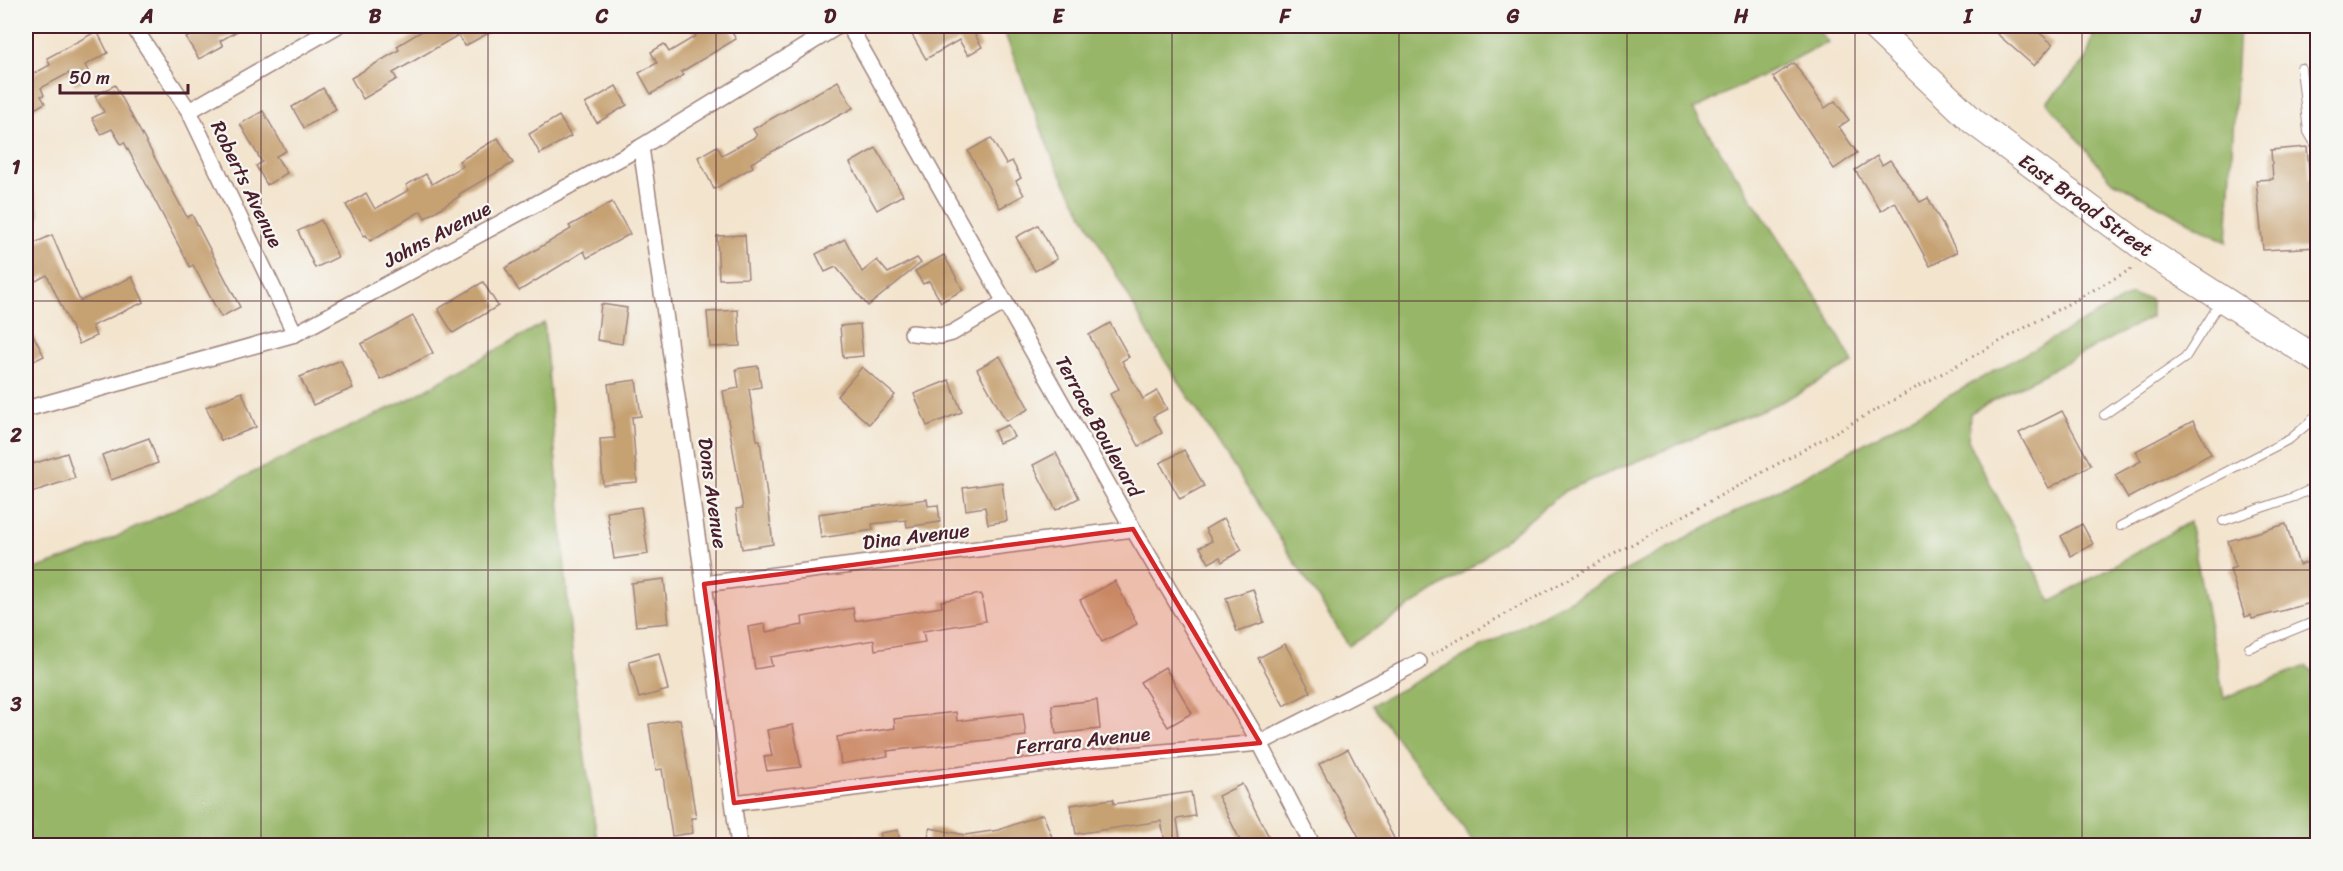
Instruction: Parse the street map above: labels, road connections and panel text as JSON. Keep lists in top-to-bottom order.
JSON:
{
  "streets": {
    "highway": ["East Broad Street"],
    "street": [
      "Roberts Avenue",
      "Johns Avenue",
      "Terrace Boulevard",
      "Dons Avenue",
      "Dina Avenue",
      "Ferrara Avenue"
    ]
  },
  "crossings": [
    ["Roberts Avenue", "Johns Avenue"],
    ["Johns Avenue", "Dons Avenue"],
    ["Terrace Boulevard", "Dina Avenue"],
    ["Terrace Boulevard", "Ferrara Avenue"],
    ["Dons Avenue", "Dina Avenue"],
    ["Dons Avenue", "Ferrara Avenue"]
  ],
  "scale_bar": "50 m",
  "grid": {
    "columns": [
      "A",
      "B",
      "C",
      "D",
      "E",
      "F",
      "G",
      "H",
      "I",
      "J"
    ],
    "rows": ["1", "2", "3"]
  }
}
